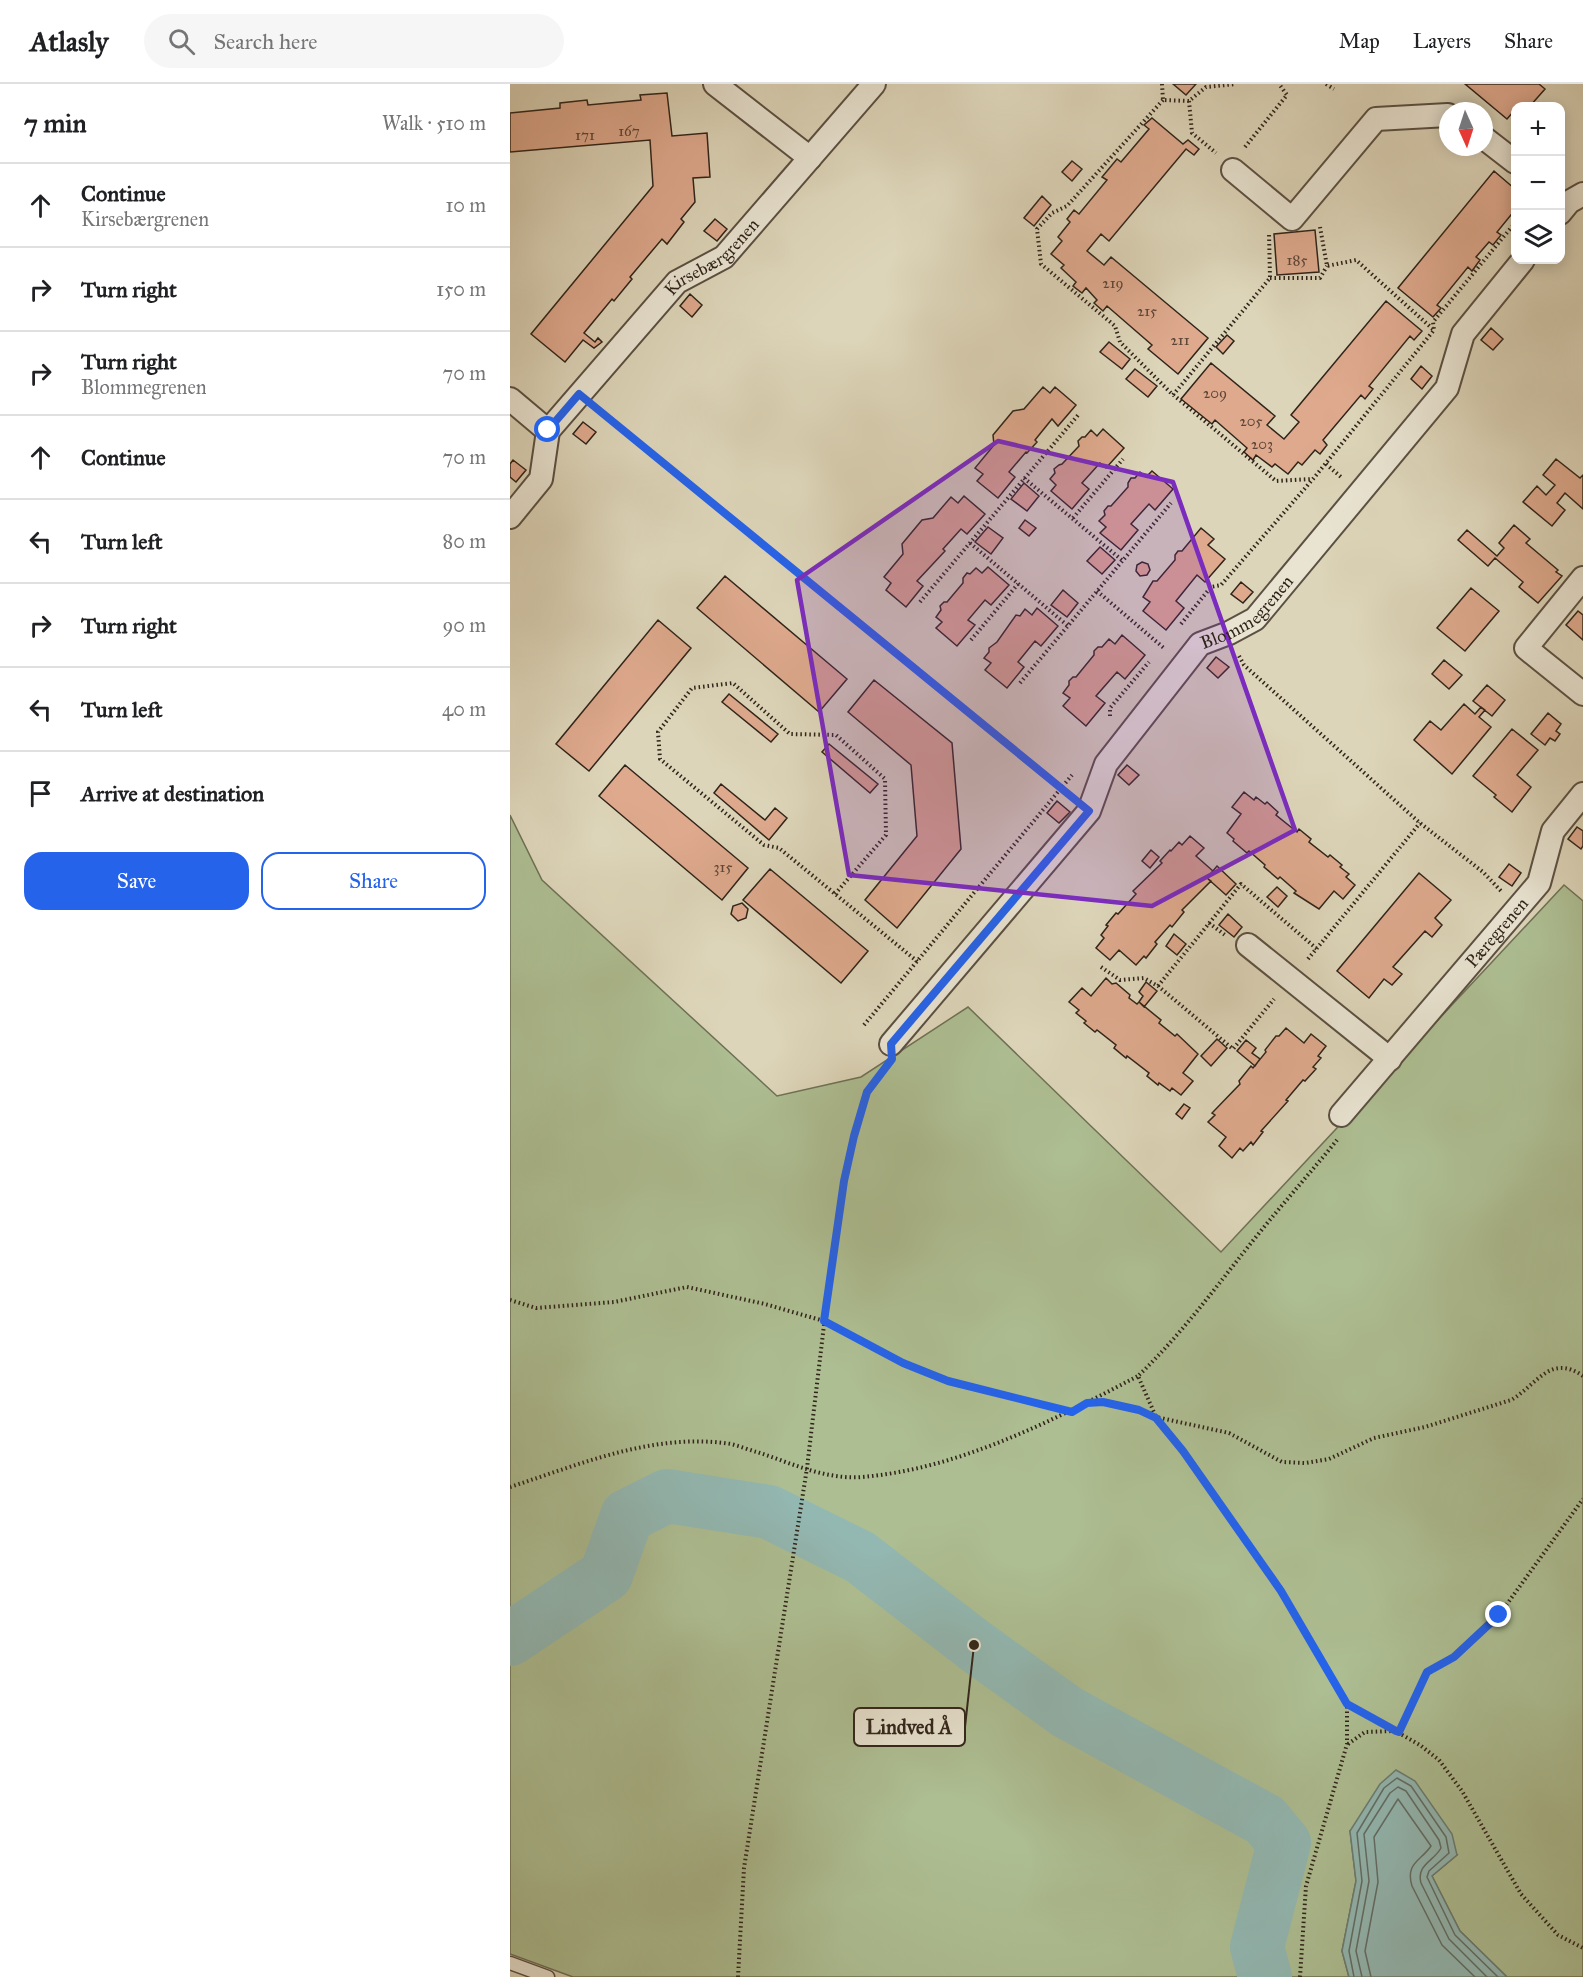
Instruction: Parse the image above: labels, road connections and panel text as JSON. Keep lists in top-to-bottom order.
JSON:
{
  "streets": {
    "street": ["Kirsebærgrenen", "Blommegrenen", "Pæregrenen"]
  },
  "places": ["Lindved Å"],
  "house_numbers": [
    "167",
    "171",
    "185",
    "219",
    "215",
    "211",
    "209",
    "205",
    "203",
    "315"
  ],
  "north": "bottom",
  "page": {
    "header": "Atlasly",
    "search": "Search here",
    "nav": ["Map", "Layers", "Share"],
    "heading": ["7 min", "Walk · 510 m"],
    "map_buttons": ["+", "−"],
    "list": [
      ["Continue", "Kirsebærgrenen", "10 m"],
      ["Turn right", "150 m"],
      ["Turn right", "Blommegrenen", "70 m"],
      ["Continue", "70 m"],
      ["Turn left", "80 m"],
      ["Turn right", "90 m"],
      ["Turn left", "40 m"],
      "Arrive at destination"
    ],
    "buttons": ["Save", "Share"]
  }
}
